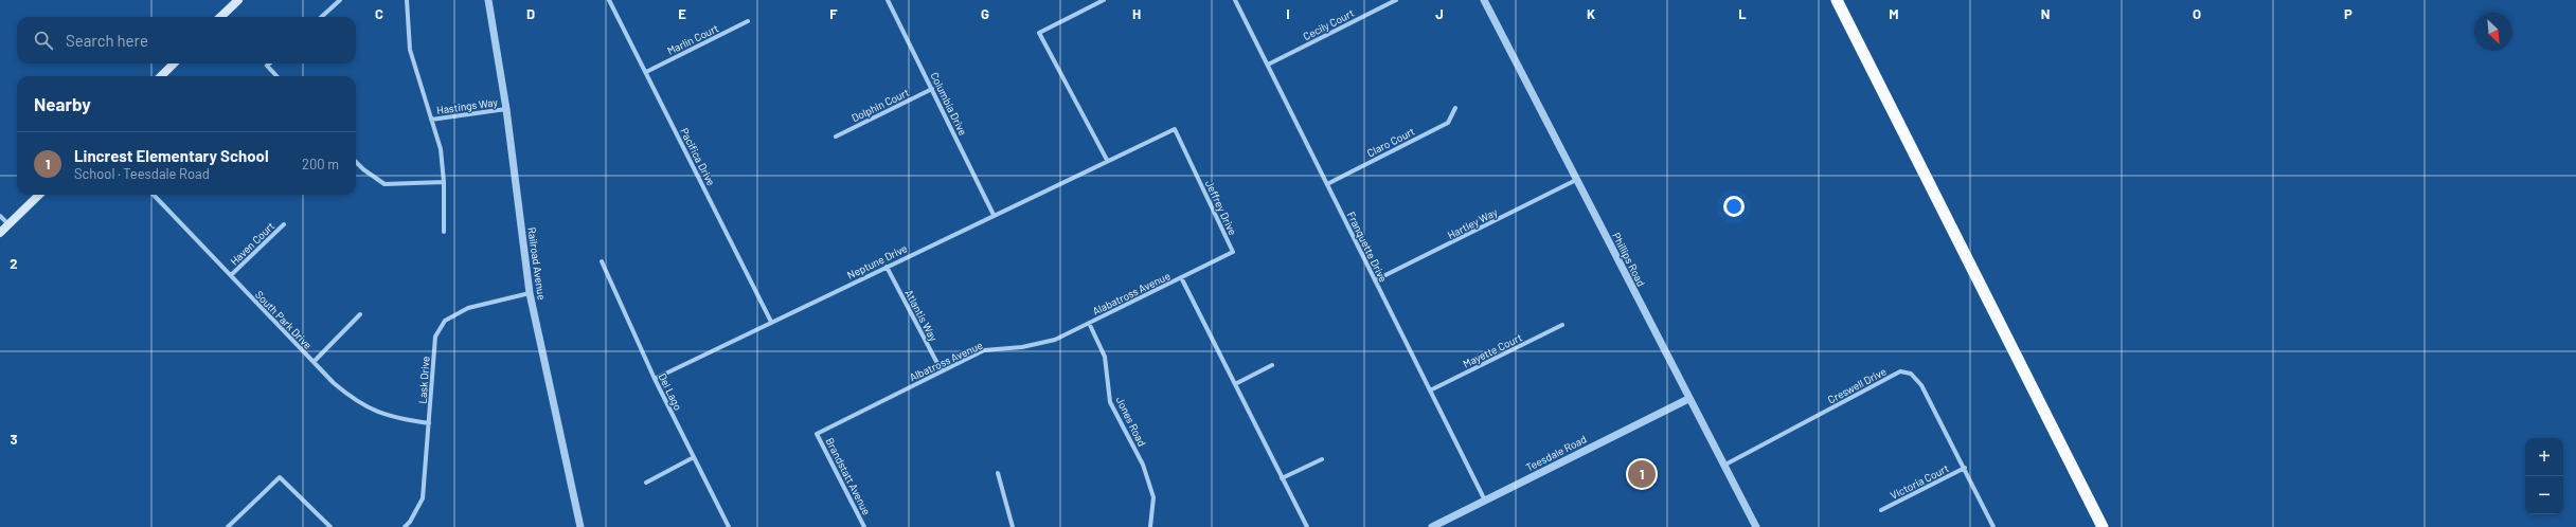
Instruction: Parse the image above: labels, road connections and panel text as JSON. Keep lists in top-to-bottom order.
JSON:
{
  "streets": {
    "street": [
      "Cecily Court",
      "Marlin Court",
      "Columbia Drive",
      "Dolphin Court",
      "Hastings Way",
      "Claro Court",
      "Pacifica Drive",
      "Jeffrey Drive",
      "Hartley Way",
      "Haven Court",
      "Franquette Drive",
      "Phillips Road",
      "Neptune Drive",
      "Railroad Avenue",
      "Alabatross Avenue",
      "Atlantis Way",
      "South Park Drive",
      "Mayette Court",
      "Albatross Avenue",
      "Lask Drive",
      "Creswell Drive",
      "Del Lago",
      "Jones Road",
      "Teesdale Road",
      "Brandstatt Avenue",
      "Victoria Court"
    ]
  },
  "crossings": [
    ["Cecily Court", "Franquette Drive"],
    ["Marlin Court", "Pacifica Drive"],
    ["Columbia Drive", "Dolphin Court"],
    ["Columbia Drive", "Neptune Drive"],
    ["Hastings Way", "Railroad Avenue"],
    ["Claro Court", "Franquette Drive"],
    ["Pacifica Drive", "Neptune Drive"],
    ["Jeffrey Drive", "Neptune Drive"],
    ["Jeffrey Drive", "Alabatross Avenue"],
    ["Hartley Way", "Franquette Drive"],
    ["Hartley Way", "Phillips Road"],
    ["Haven Court", "South Park Drive"],
    ["Franquette Drive", "Mayette Court"],
    ["Franquette Drive", "Teesdale Road"],
    ["Phillips Road", "Creswell Drive"],
    ["Phillips Road", "Teesdale Road"],
    ["Neptune Drive", "Atlantis Way"],
    ["Neptune Drive", "Del Lago"],
    ["Railroad Avenue", "Lask Drive"],
    ["Alabatross Avenue", "Albatross Avenue"],
    ["Alabatross Avenue", "Jones Road"],
    ["Atlantis Way", "Albatross Avenue"],
    ["South Park Drive", "Lask Drive"],
    ["Albatross Avenue", "Jones Road"],
    ["Albatross Avenue", "Brandstatt Avenue"],
    ["Creswell Drive", "Victoria Court"]
  ],
  "north": "bottom right",
  "page": {
    "search": "Search here",
    "heading": "Nearby",
    "list": [
      {
        "mark": "1",
        "name": "Lincrest Elementary School",
        "note": "School · Teesdale Road",
        "value": "200 m"
      }
    ],
    "map_buttons": ["+", "−"],
    "pins": "1"
  },
  "grid": {
    "columns": [
      "C",
      "D",
      "E",
      "F",
      "G",
      "H",
      "I",
      "J",
      "K",
      "L",
      "M",
      "N",
      "O",
      "P"
    ],
    "rows": ["2", "3"]
  }
}
